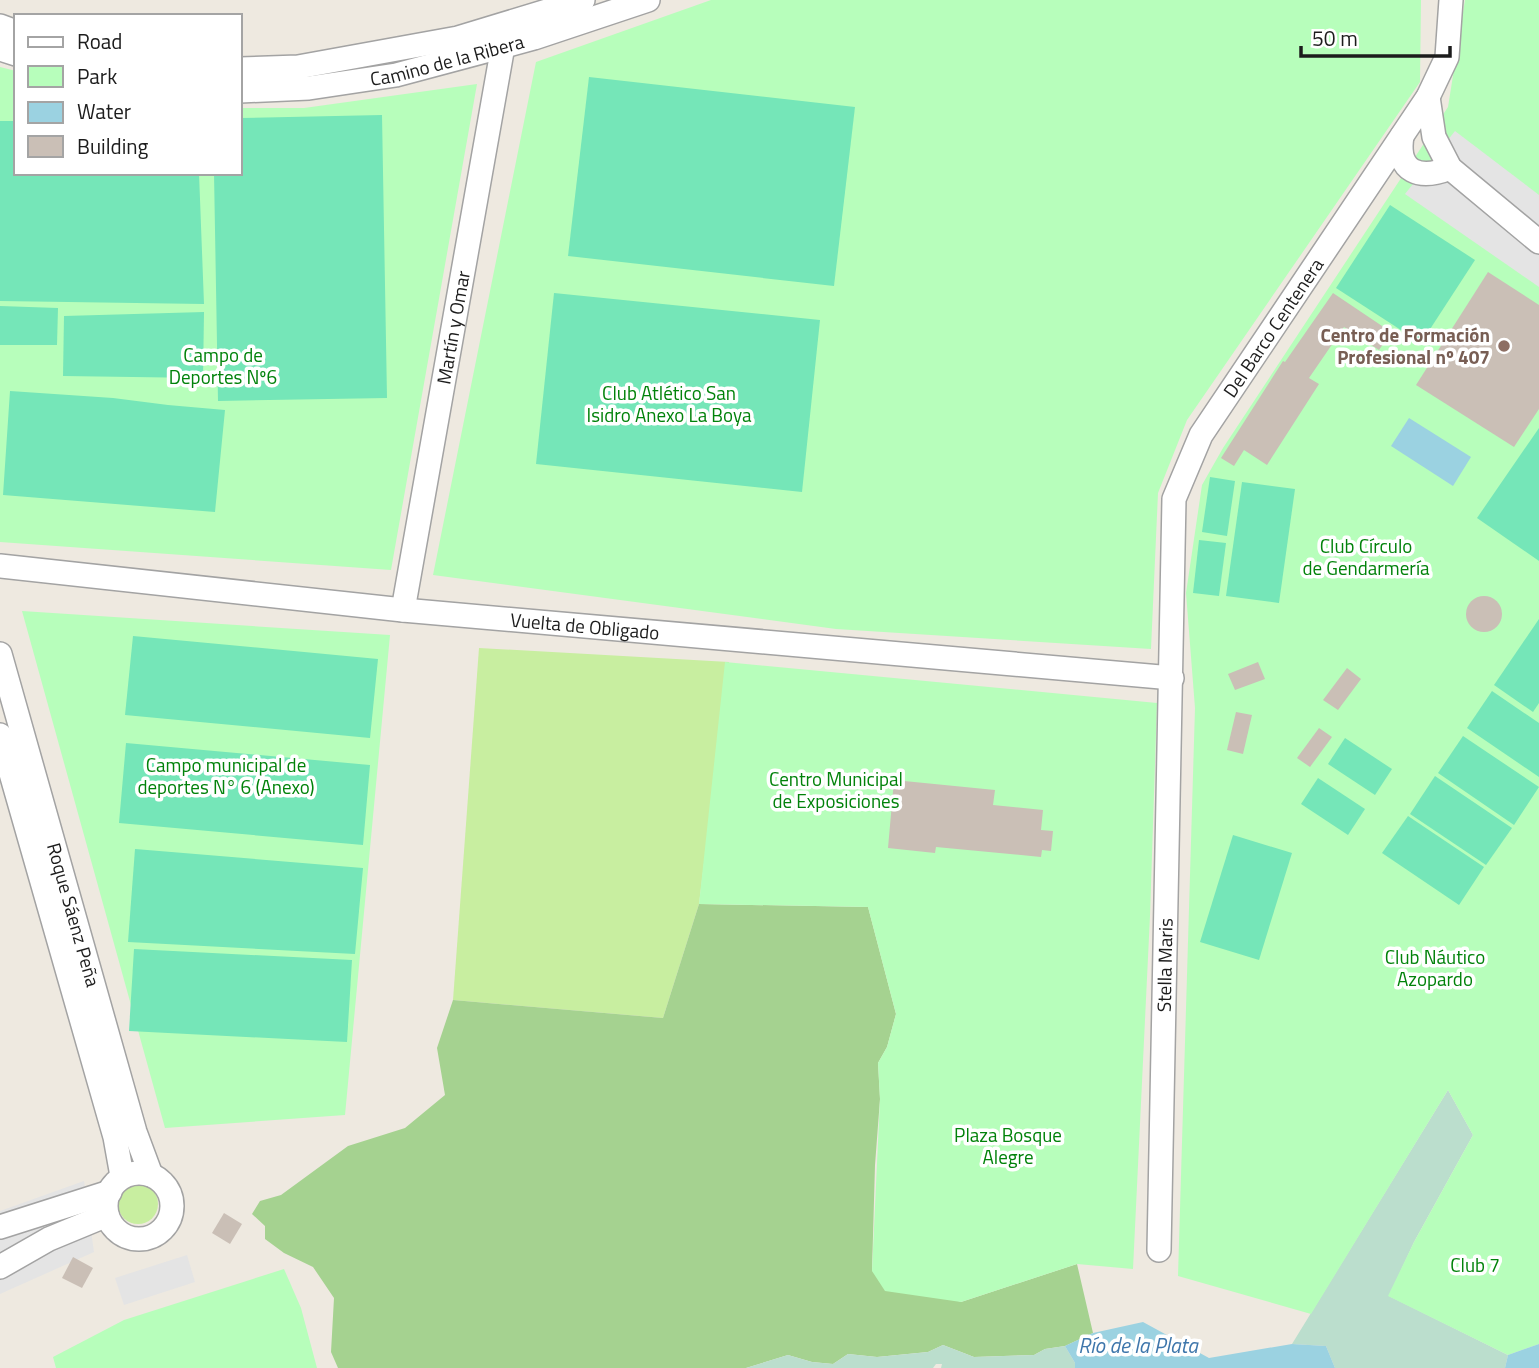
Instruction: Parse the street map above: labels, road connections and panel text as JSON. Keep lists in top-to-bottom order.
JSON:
{
  "streets": {
    "street": [
      "Camino de la Ribera",
      "Del Barco Centenera",
      "Martín y Omar",
      "Vuelta de Obligado",
      "Roque Sáenz Peña",
      "Stella Maris"
    ]
  },
  "crossings": [
    ["Camino de la Ribera", "Martín y Omar"],
    ["Del Barco Centenera", "Vuelta de Obligado"],
    ["Del Barco Centenera", "Stella Maris"],
    ["Martín y Omar", "Vuelta de Obligado"],
    ["Vuelta de Obligado", "Stella Maris"]
  ],
  "water": ["Río de la Plata"],
  "parks": [
    "Campo de Deportes Nº6",
    "Club Atlético San Isidro Anexo La Boya",
    "Club Círculo de Gendarmería",
    "Campo municipal de deportes N° 6 (Anexo)",
    "Centro Municipal de Exposiciones",
    "Club Náutico Azopardo",
    "Plaza Bosque Alegre",
    "Club 7"
  ],
  "places": ["Centro de Formación Profesional nº 407"],
  "legend": [
    "Road",
    "Park",
    "Water",
    "Building"
  ],
  "scale_bar": "50 m"
}
